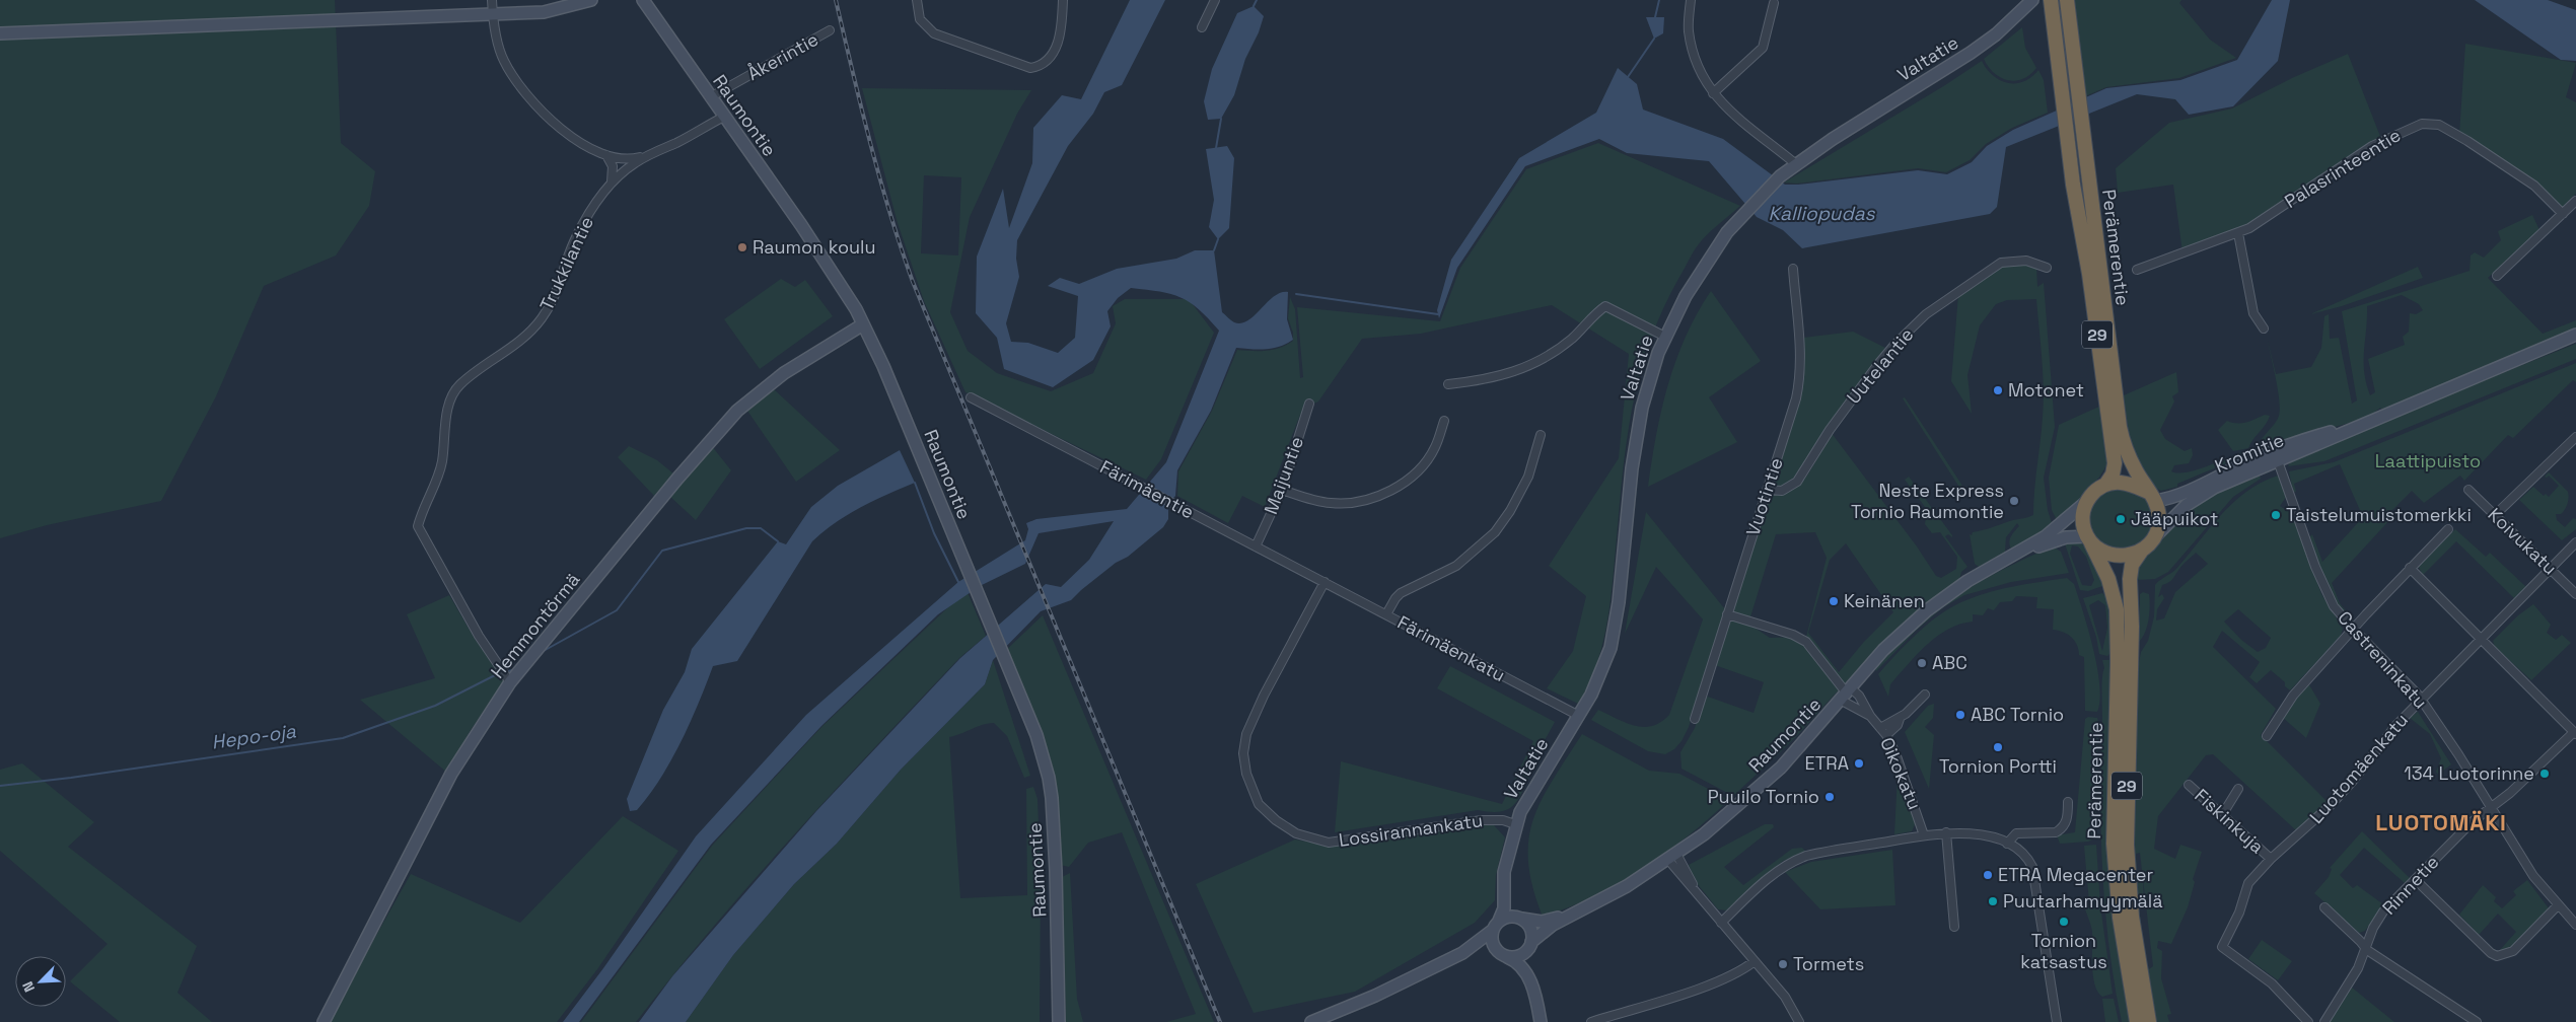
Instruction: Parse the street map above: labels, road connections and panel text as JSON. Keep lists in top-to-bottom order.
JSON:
{
  "streets": {
    "highway": ["Perämerentie", "29"],
    "street": [
      "Åkerintie",
      "Valtatie",
      "Raumontie",
      "Palasrinteentie",
      "Trukkilantie",
      "Uutelantie",
      "Kromitie",
      "Maijuntie",
      "Färimäentie",
      "Vuotintie",
      "Koivukatu",
      "Hemmontörmä",
      "Färimäenkatu",
      "Castreninkatu",
      "Luotomäenkatu",
      "Oikokatu",
      "Fiskinkuja",
      "Lossirannankatu",
      "Rinnetie"
    ]
  },
  "crossings": [
    ["Åkerintie", "Raumontie"],
    ["Valtatie", "Raumontie"],
    ["Valtatie", "Färimäenkatu"],
    ["Valtatie", "Lossirannankatu"],
    ["Raumontie", "Perämerentie"],
    ["Raumontie", "Trukkilantie"],
    ["Raumontie", "29"],
    ["Raumontie", "Kromitie"],
    ["Raumontie", "Hemmontörmä"],
    ["Raumontie", "Oikokatu"],
    ["Perämerentie", "29"],
    ["Perämerentie", "Kromitie"],
    ["Trukkilantie", "Hemmontörmä"],
    ["29", "Kromitie"],
    ["Uutelantie", "Vuotintie"],
    ["Kromitie", "Castreninkatu"],
    ["Maijuntie", "Färimäentie"],
    ["Färimäentie", "Färimäenkatu"],
    ["Färimäentie", "Lossirannankatu"],
    ["Koivukatu", "Luotomäenkatu"],
    ["Färimäenkatu", "Lossirannankatu"],
    ["Castreninkatu", "Luotomäenkatu"],
    ["Castreninkatu", "Rinnetie"],
    ["Luotomäenkatu", "Fiskinkuja"]
  ],
  "districts": ["LUOTOMÄKI"],
  "water": ["Kalliopudas", "Hepo-oja"],
  "parks": ["Laattipuisto"],
  "places": [
    "Raumon koulu",
    "Motonet",
    "Neste Express Tornio Raumontie",
    "Taistelumuistomerkki",
    "Jääpuikot",
    "Keinänen",
    "ABC",
    "ABC Tornio",
    "Tornion Portti",
    "ETRA",
    "134 Luotorinne",
    "Puuilo Tornio",
    "ETRA Megacenter",
    "Puutarhamyymälä",
    "Tornion katsastus",
    "Tormets"
  ],
  "north": "bottom left"
}
